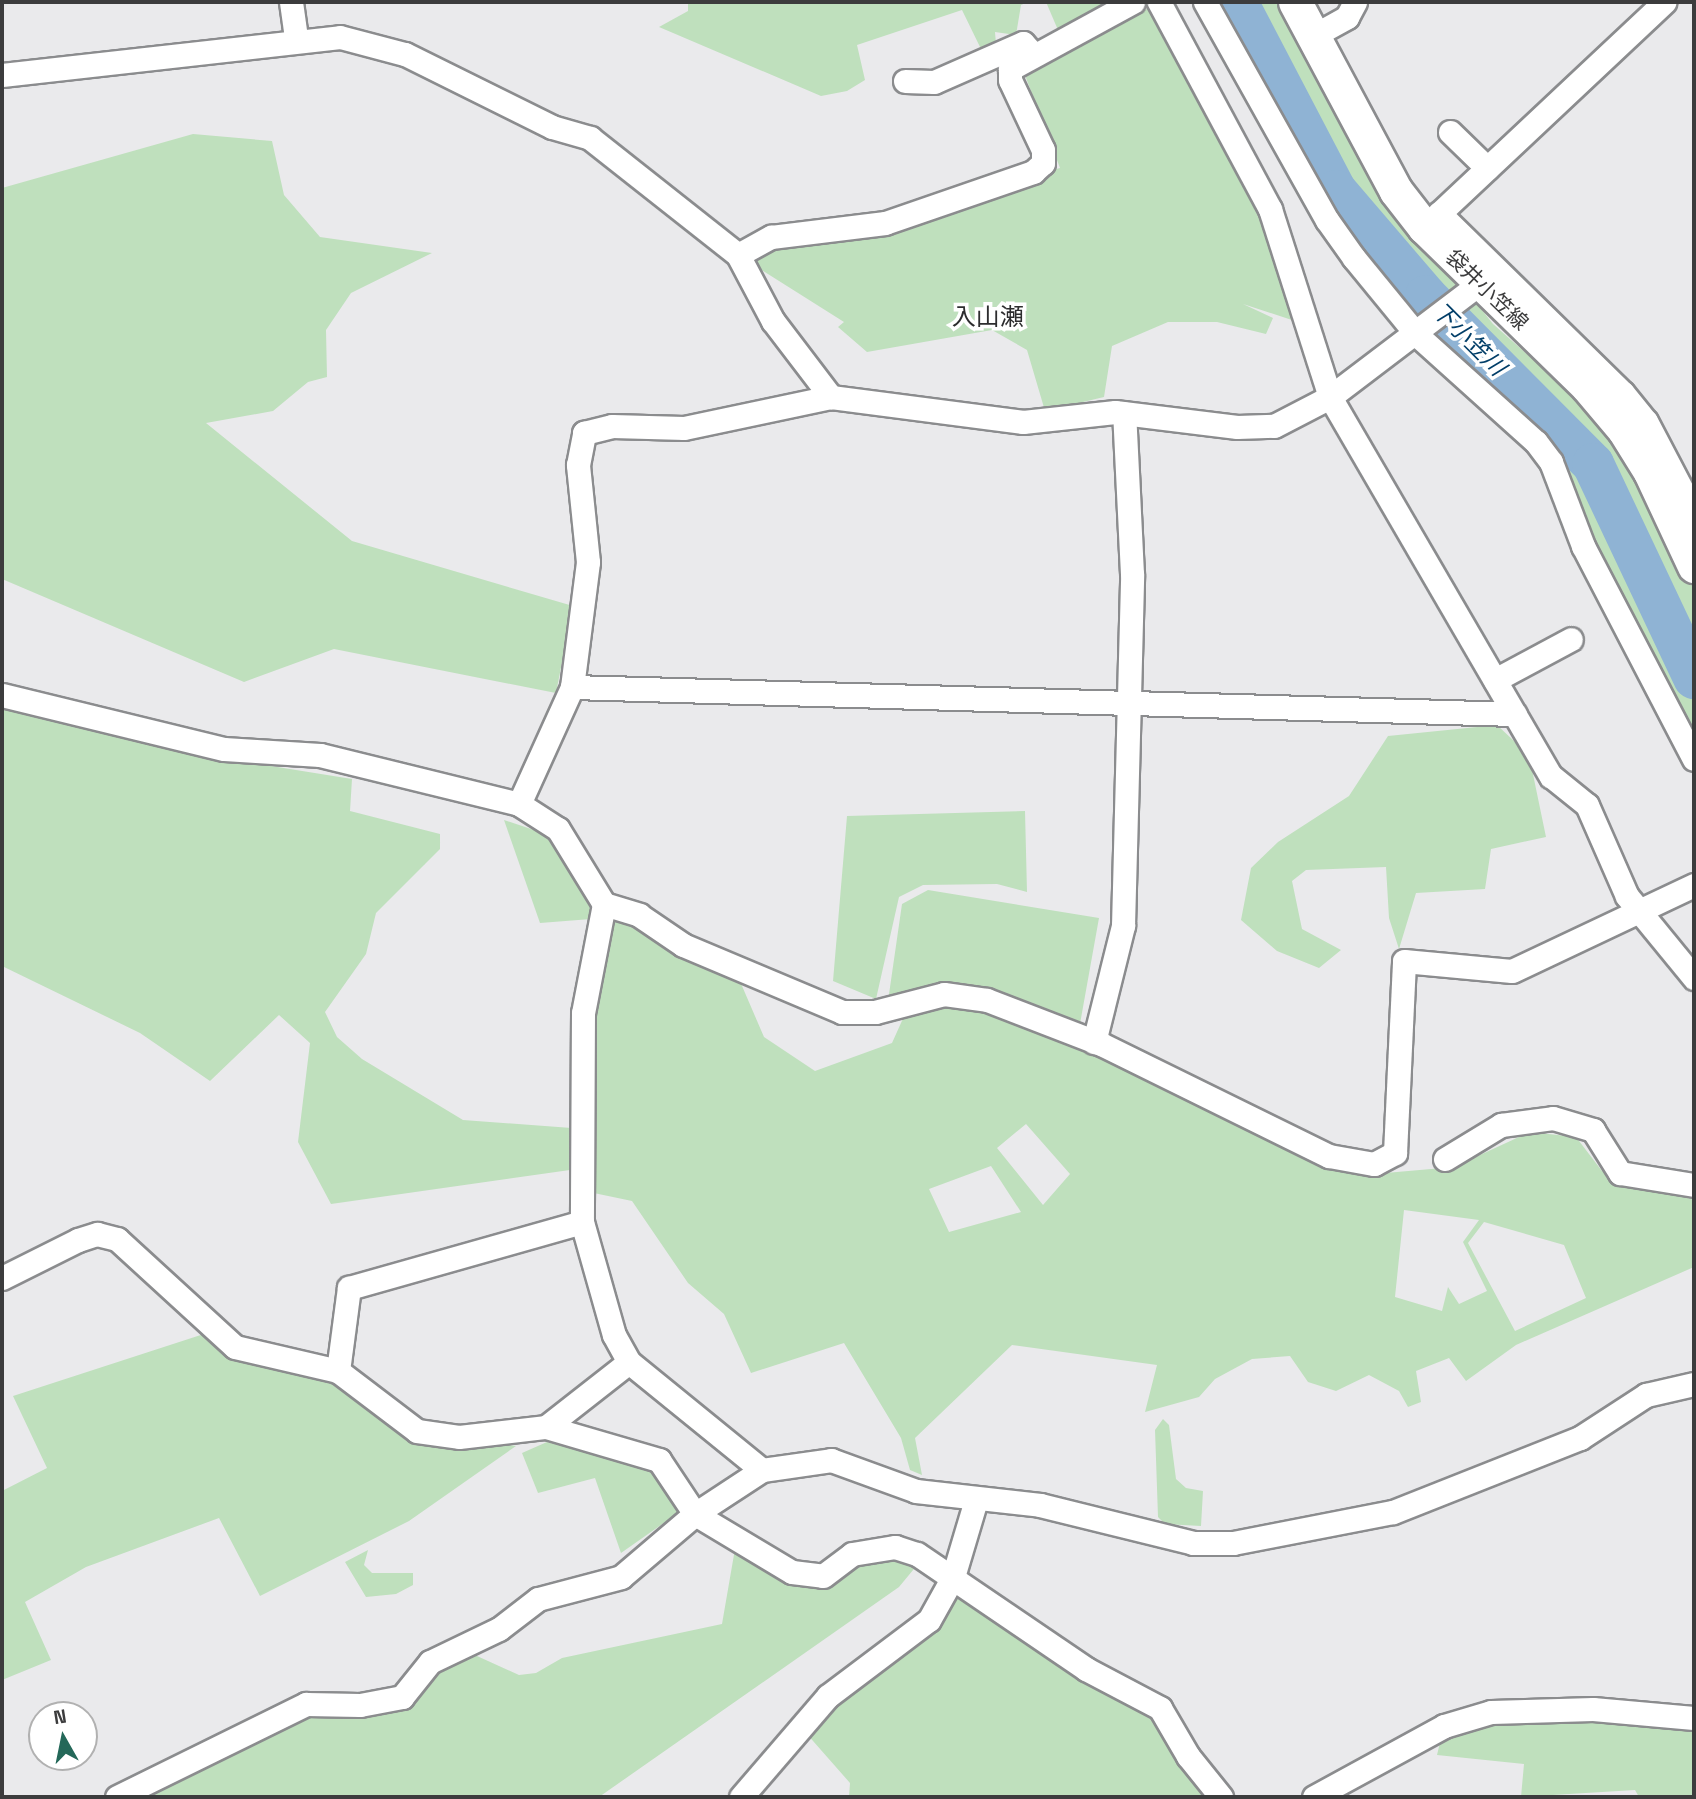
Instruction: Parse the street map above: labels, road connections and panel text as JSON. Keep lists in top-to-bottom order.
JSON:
{
  "streets": {
    "main road": ["袋井小笠線"]
  },
  "districts": ["入山瀬"],
  "water": ["下小笠川"],
  "north": "top"
}
